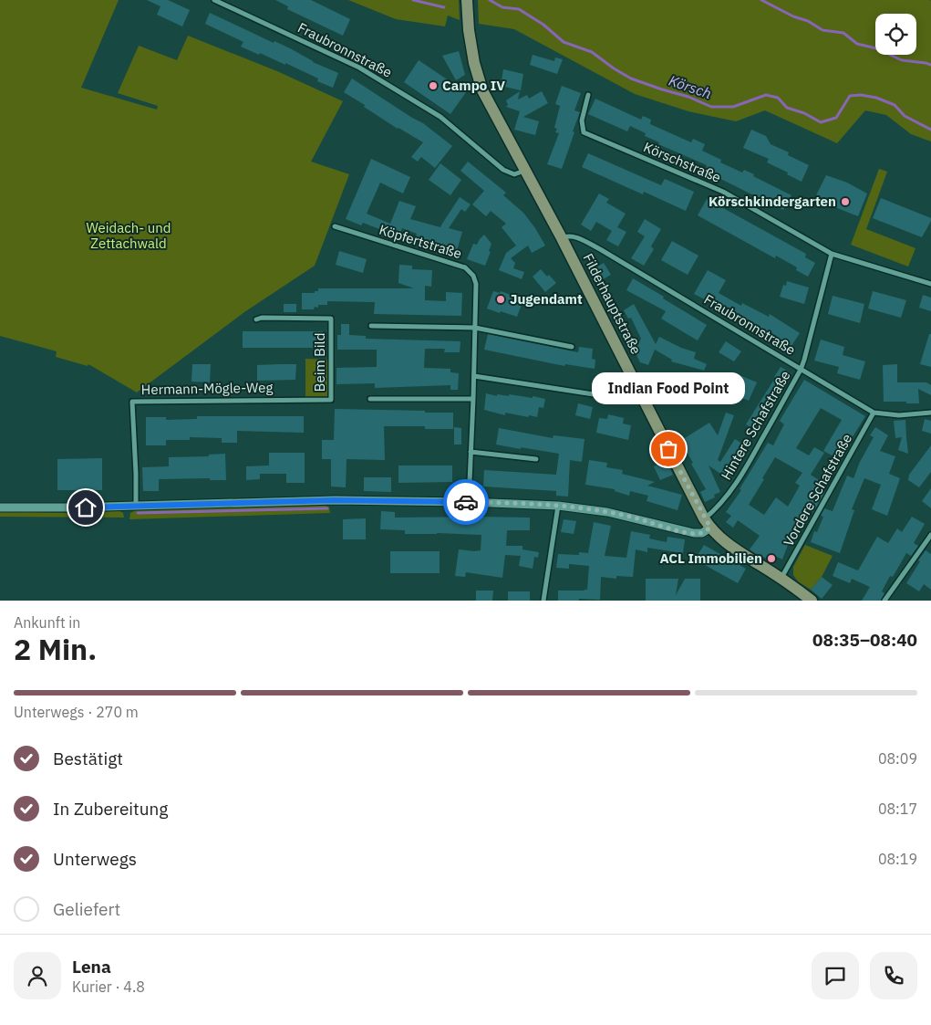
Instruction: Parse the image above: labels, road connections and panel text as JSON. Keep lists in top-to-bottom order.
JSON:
{
  "streets": {
    "main road": ["Filderhauptstraße"],
    "street": [
      "Fraubronnstraße",
      "Körschstraße",
      "Köpfertstraße",
      "Beim Bild",
      "Hermann-Mögle-Weg",
      "Hintere Schafstraße",
      "Vordere Schafstraße"
    ]
  },
  "crossings": [
    ["Fraubronnstraße", "Filderhauptstraße"],
    ["Fraubronnstraße", "Hintere Schafstraße"],
    ["Fraubronnstraße", "Vordere Schafstraße"],
    ["Körschstraße", "Hintere Schafstraße"],
    ["Filderhauptstraße", "Hintere Schafstraße"],
    ["Filderhauptstraße", "Vordere Schafstraße"],
    ["Beim Bild", "Hermann-Mögle-Weg"]
  ],
  "water": ["Körsch"],
  "parks": ["Weidach- und Zettachwald"],
  "places": [
    "Campo IV",
    "Körschkindergarten",
    "Jugendamt",
    "Indian Food Point",
    "ACL Immobilien"
  ],
  "page": {
    "bubble": "Indian Food Point",
    "heading": ["2 Min.", "Ankunft in", "08:35–08:40"],
    "panel": ["Lena", "Kurier · 4.8"],
    "bar": "Unterwegs · 270 m",
    "list": [
      ["Bestätigt", "08:09"],
      ["In Zubereitung", "08:17"],
      ["Unterwegs", "08:19"],
      "Geliefert"
    ]
  }
}
